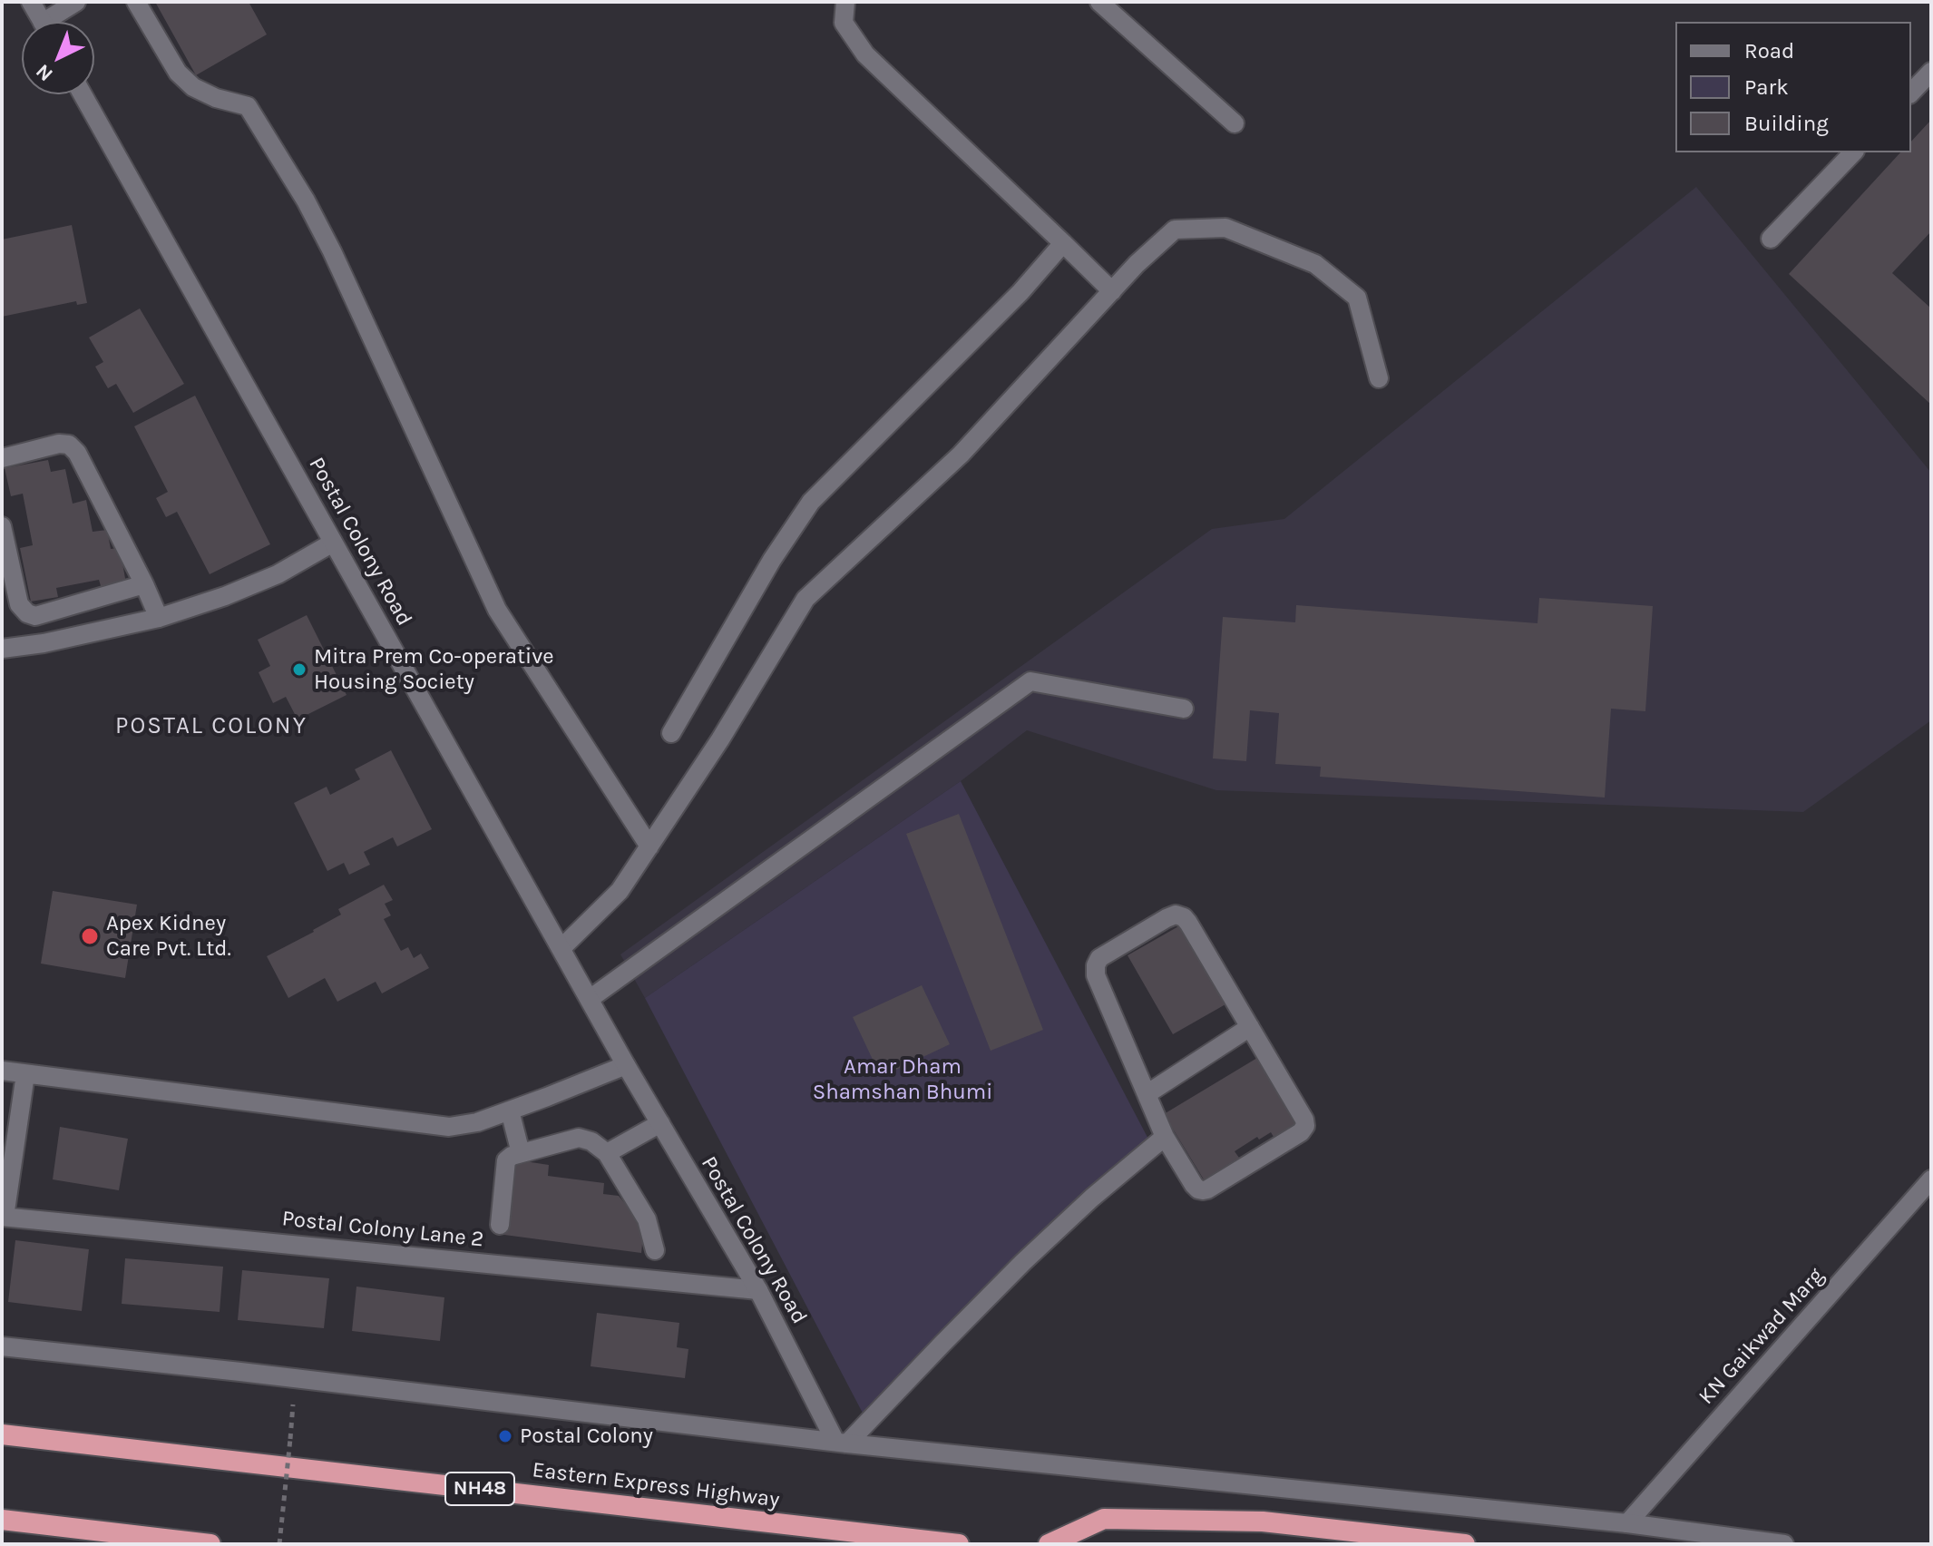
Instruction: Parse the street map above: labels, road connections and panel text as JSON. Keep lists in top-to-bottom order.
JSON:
{
  "streets": {
    "highway": ["Eastern Express Highway", "NH48"],
    "street": ["Postal Colony Road", "Postal Colony Lane 2", "KN Gaikwad Marg"]
  },
  "crossings": [
    ["Postal Colony Road", "Postal Colony Lane 2"]
  ],
  "districts": ["POSTAL COLONY"],
  "parks": ["Amar Dham Shamshan Bhumi"],
  "places": ["Mitra Prem Co-operative Housing Society", "Apex Kidney Care Pvt. Ltd.", "Postal Colony"],
  "legend": ["Road", "Park", "Building"],
  "north": "bottom left"
}
